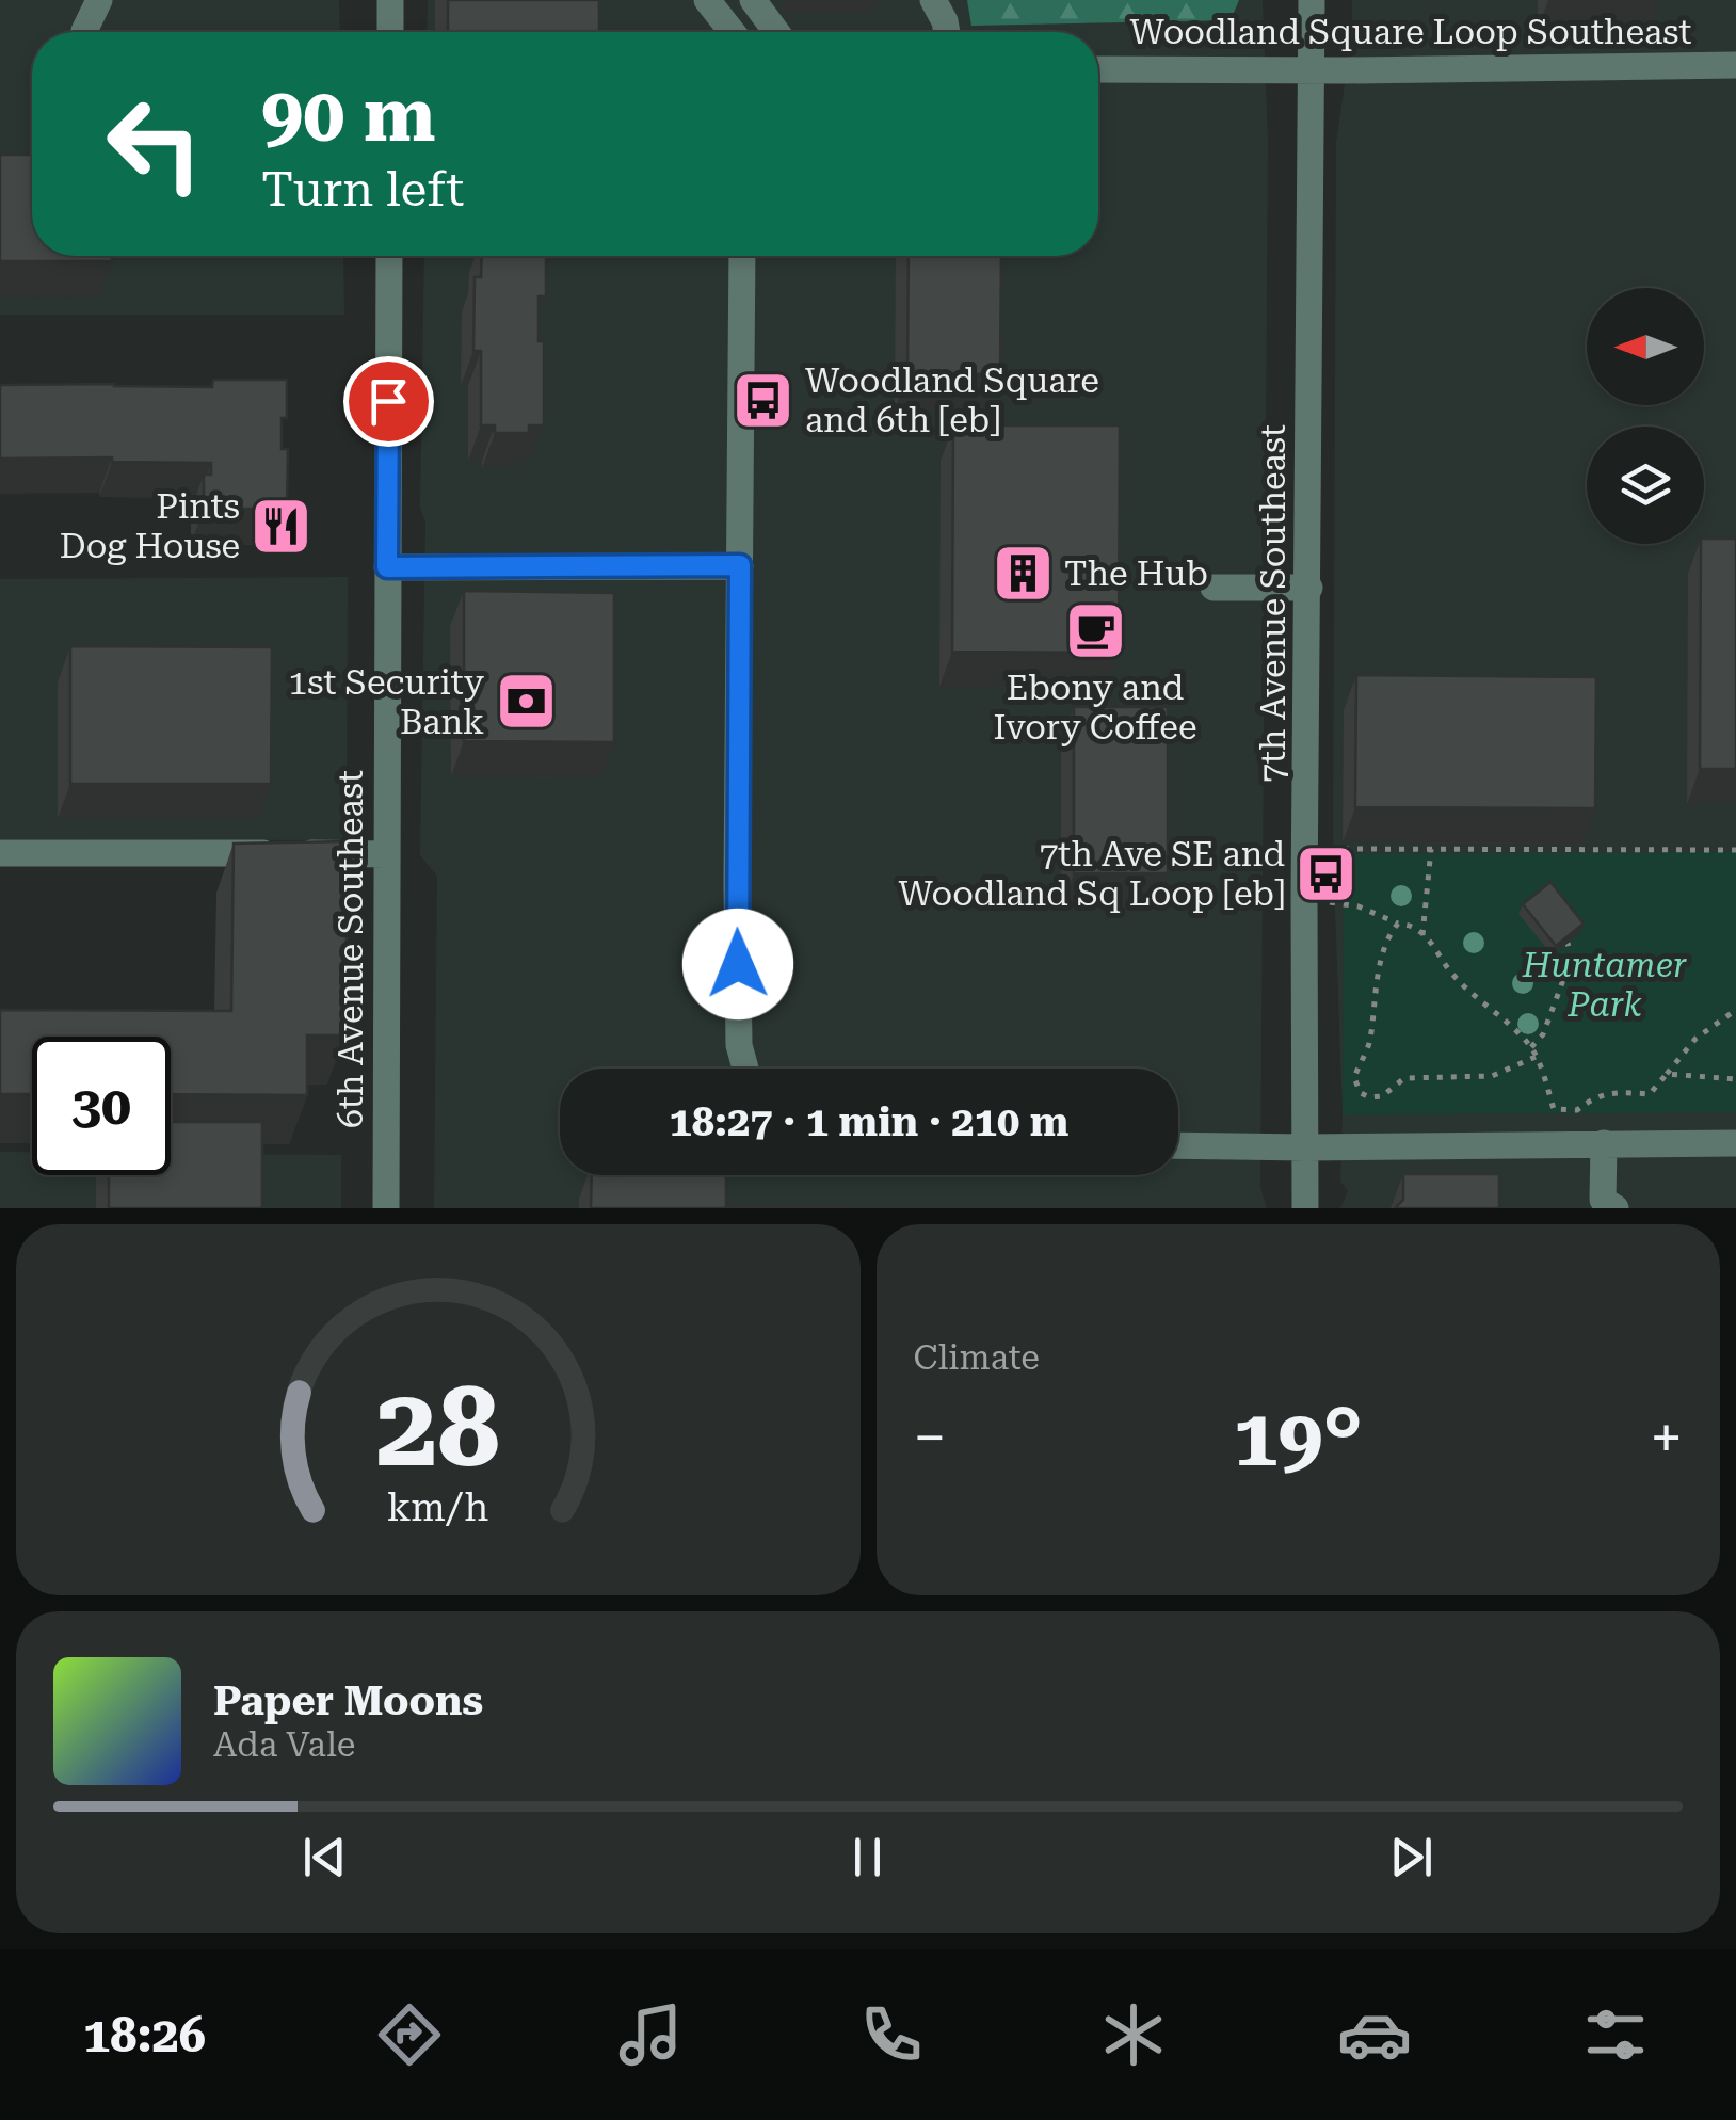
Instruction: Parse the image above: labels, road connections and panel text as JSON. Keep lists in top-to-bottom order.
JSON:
{
  "streets": {
    "street": ["Woodland Square Loop Southeast", "7th Avenue Southeast", "6th Avenue Southeast"]
  },
  "crossings": [
    ["Woodland Square Loop Southeast", "7th Avenue Southeast"]
  ],
  "parks": ["Huntamer Park"],
  "places": {
    "bus stop": ["Woodland Square and 6th [eb]", "7th Ave SE and Woodland Sq Loop [eb]"],
    "restaurant": ["Pints Dog House"],
    "building": ["The Hub"],
    "cafe": ["Ebony and Ivory Coffee"],
    "bank": ["1st Security Bank"]
  },
  "north": "left",
  "page": {
    "turn": ["90 m", "Turn left"],
    "limit": "30",
    "trip": "18:27 · 1 min · 210 m",
    "tile": "Climate",
    "heat": ["−", "19°", "+"],
    "song": ["Paper Moons", "Ada Vale"],
    "tabs": "18:26",
    "gauge": ["28", "km/h"]
  }
}
